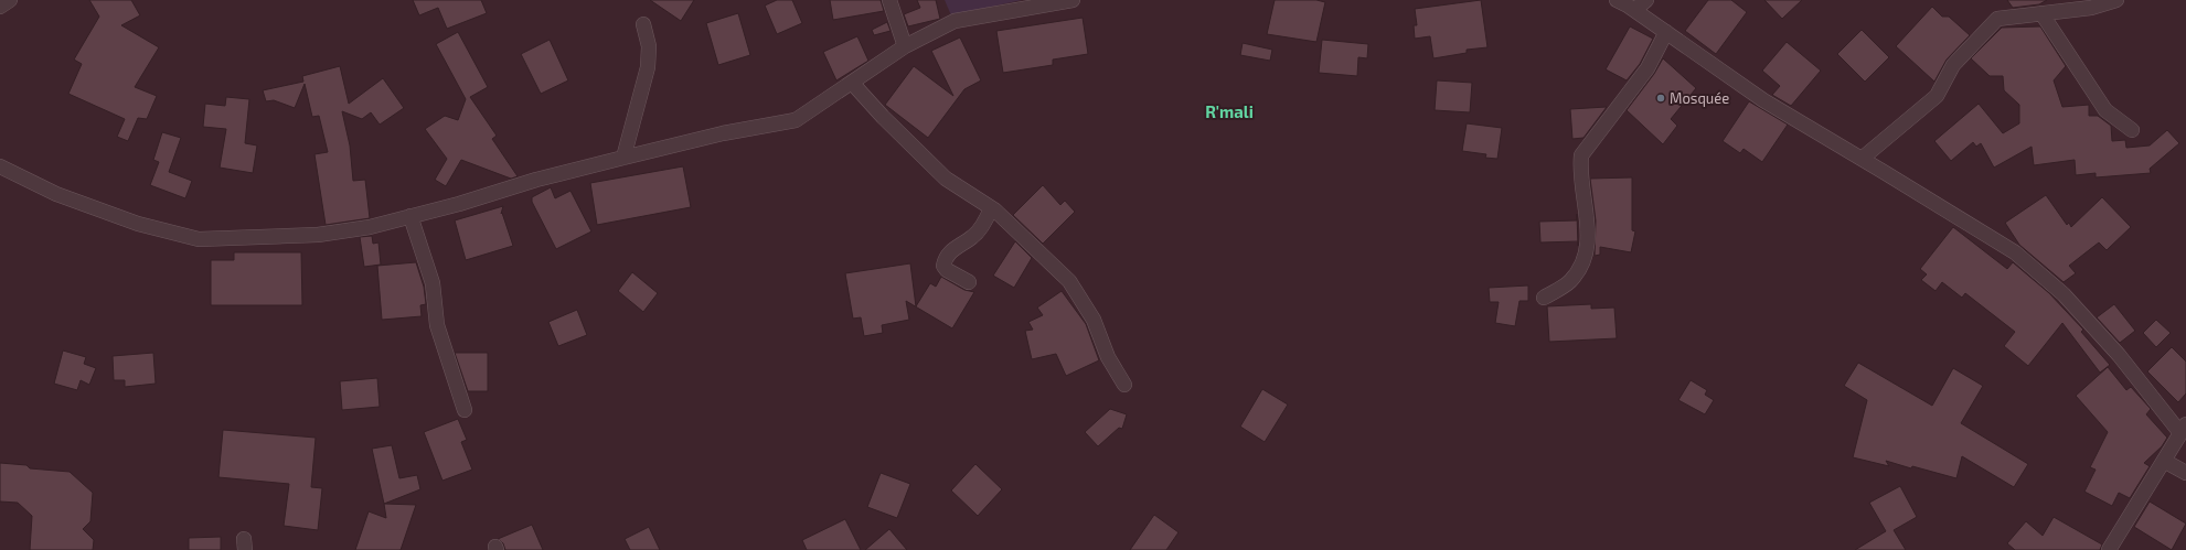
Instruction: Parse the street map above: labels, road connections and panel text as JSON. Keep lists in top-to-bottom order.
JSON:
{
  "districts": ["R'mali"],
  "places": ["Mosquée"]
}
